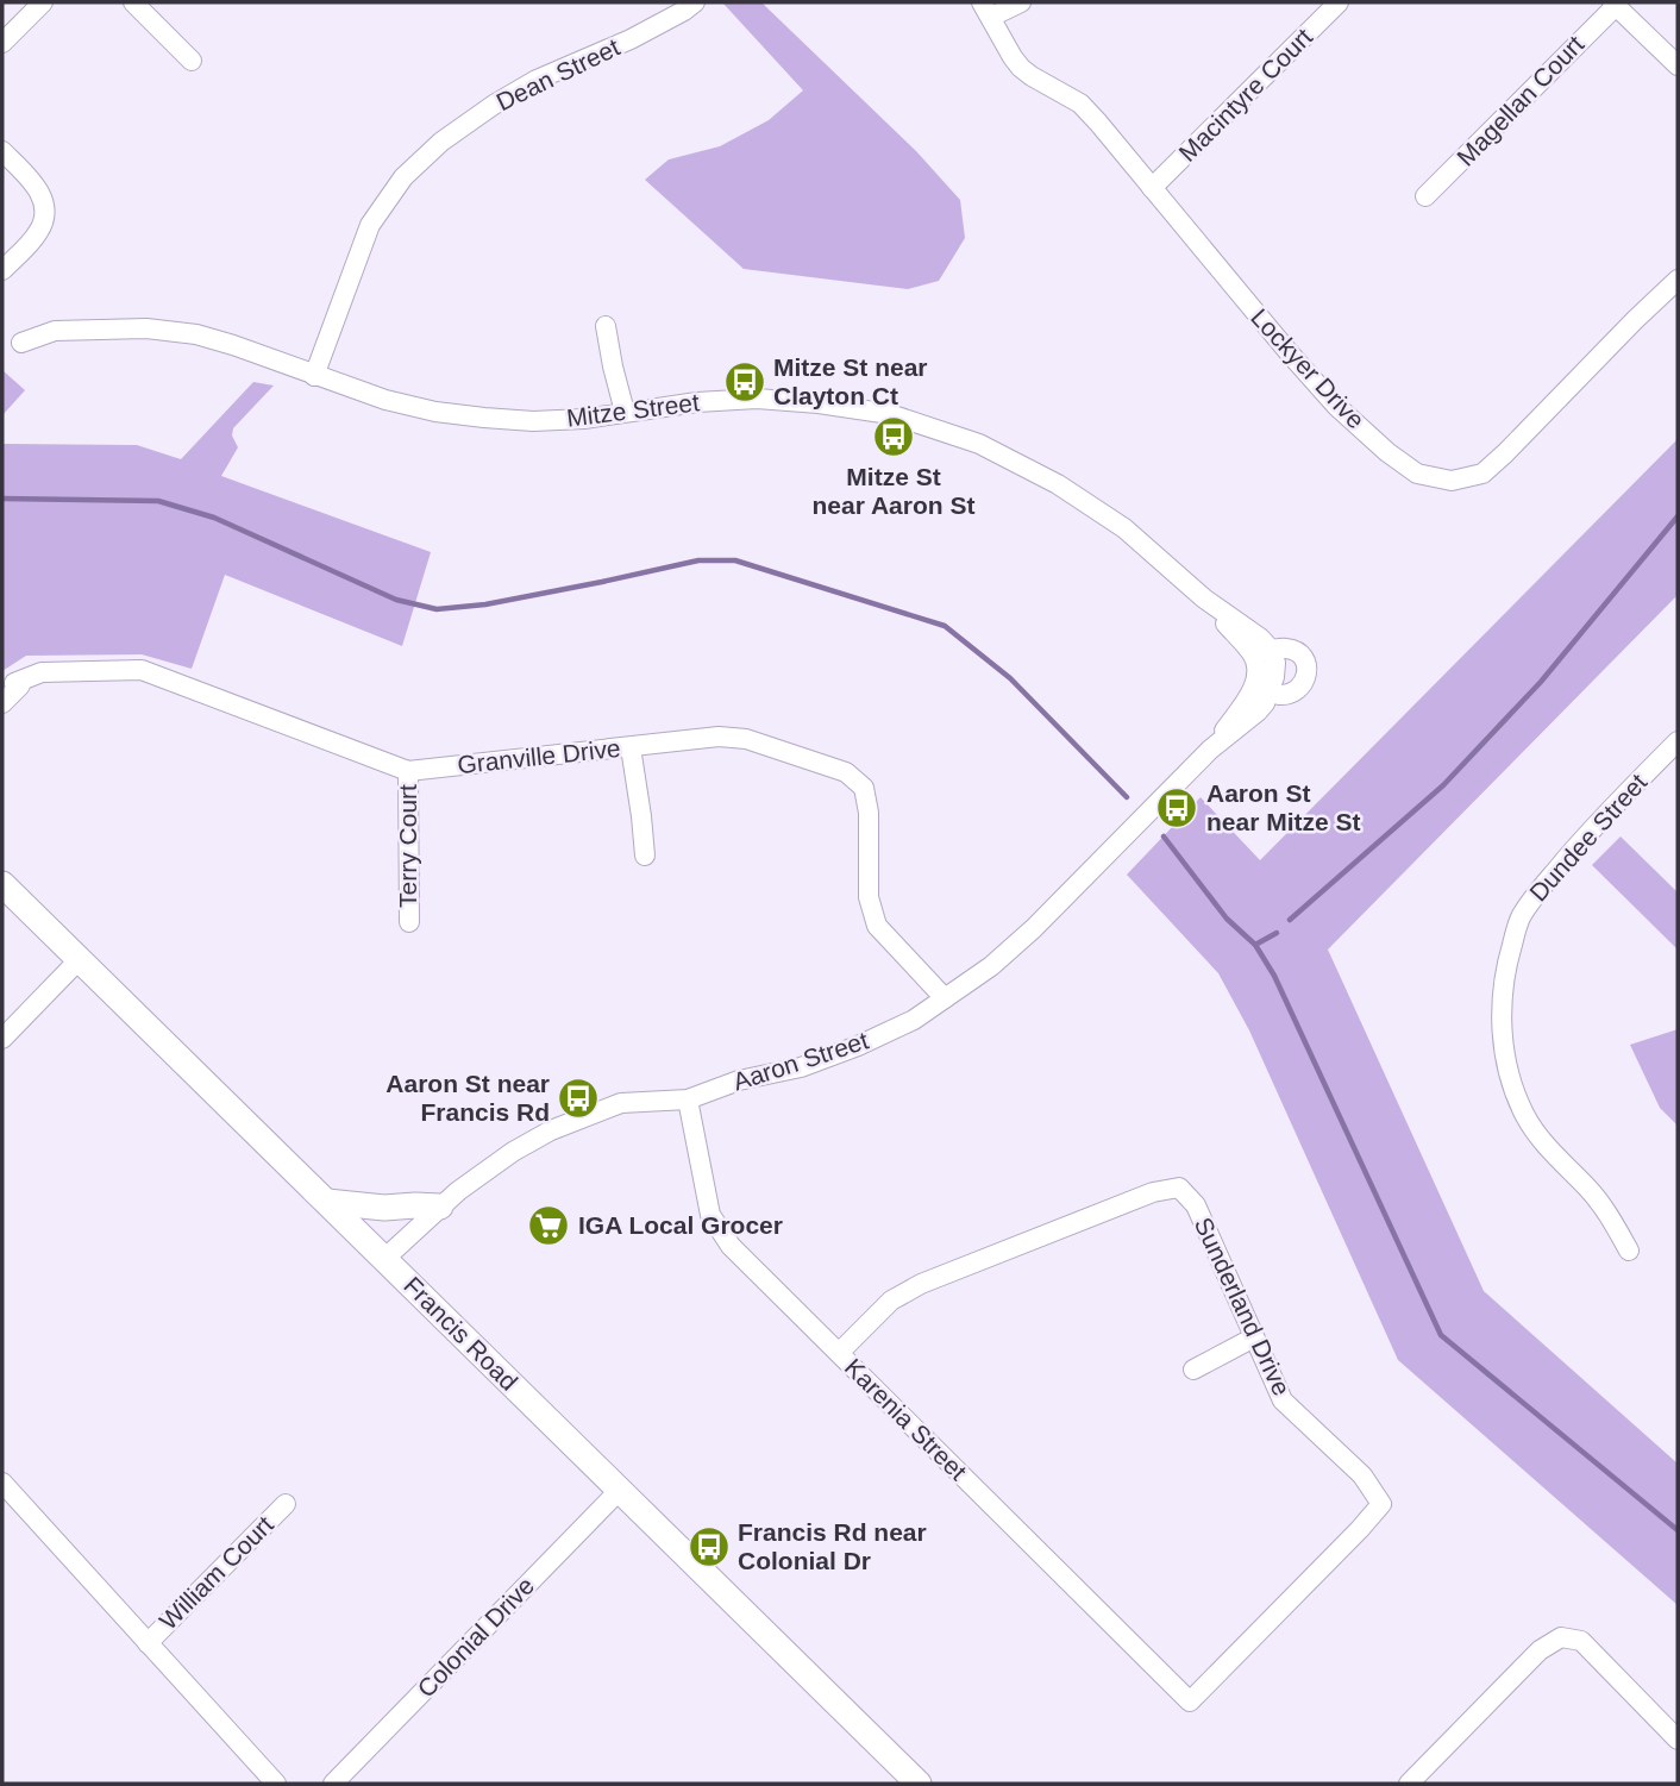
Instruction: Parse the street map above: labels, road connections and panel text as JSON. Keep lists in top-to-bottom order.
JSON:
{
  "streets": {
    "main road": ["Francis Road"],
    "street": [
      "Dean Street",
      "Macintyre Court",
      "Magellan Court",
      "Lockyer Drive",
      "Mitze Street",
      "Granville Drive",
      "Dundee Street",
      "Terry Court",
      "Aaron Street",
      "Sunderland Drive",
      "Karenia Street",
      "William Court",
      "Colonial Drive"
    ]
  },
  "crossings": [
    ["Dean Street", "Mitze Street"],
    ["Macintyre Court", "Lockyer Drive"],
    ["Mitze Street", "Aaron Street"],
    ["Granville Drive", "Terry Court"],
    ["Granville Drive", "Aaron Street"],
    ["Aaron Street", "Francis Road"],
    ["Aaron Street", "Karenia Street"],
    ["Sunderland Drive", "Karenia Street"],
    ["Francis Road", "Colonial Drive"]
  ],
  "places": {
    "bus stop": [
      "Mitze St near Clayton Ct",
      "Mitze St near Aaron St",
      "Aaron St near Mitze St",
      "Aaron St near Francis Rd",
      "Francis Rd near Colonial Dr"
    ],
    "supermarket": ["IGA Local Grocer"]
  }
}
